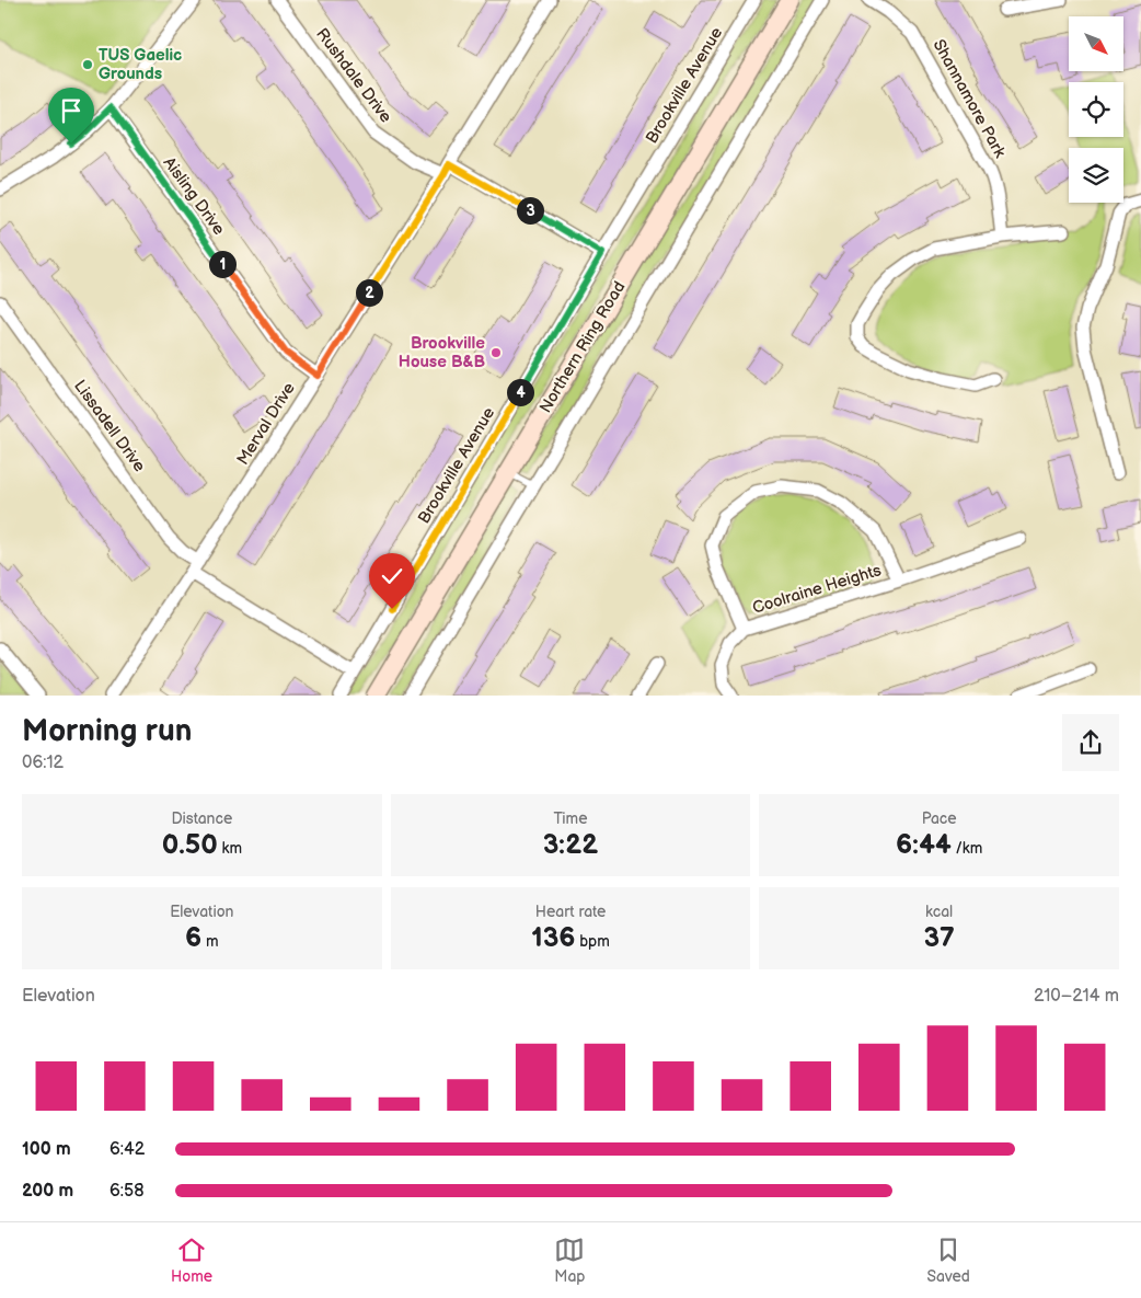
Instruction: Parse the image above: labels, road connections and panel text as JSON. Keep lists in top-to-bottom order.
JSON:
{
  "streets": {
    "main road": ["Northern Ring Road"],
    "street": [
      "Rushdale Drive",
      "Brookville Avenue",
      "Shannamore Park",
      "Aisling Drive",
      "Merval Drive",
      "Lissadell Drive",
      "Coolraine Heights"
    ]
  },
  "crossings": [
    ["Rushdale Drive", "Brookville Avenue"],
    ["Rushdale Drive", "Merval Drive"],
    ["Brookville Avenue", "Lissadell Drive"],
    ["Aisling Drive", "Merval Drive"],
    ["Merval Drive", "Lissadell Drive"]
  ],
  "places": ["TUS Gaelic Grounds", "Brookville House B&B"],
  "north": "bottom right",
  "page": {
    "pins": [
      "3",
      "1",
      "2",
      "4"
    ],
    "heading": ["Morning run", "06:12"],
    "stats": [
      ["Distance", "0.50 km"],
      ["Time", "3:22"],
      ["Pace", "6:44 /km"],
      ["Elevation", "6 m"],
      ["Heart rate", "136 bpm"],
      ["kcal", "37"]
    ],
    "chart": ["Elevation", "210–214 m"],
    "list": [
      {
        "name": "100 m",
        "note": "6:42"
      },
      {
        "name": "200 m",
        "note": "6:58"
      }
    ],
    "tabs": ["Home", "Map", "Saved"]
  }
}
